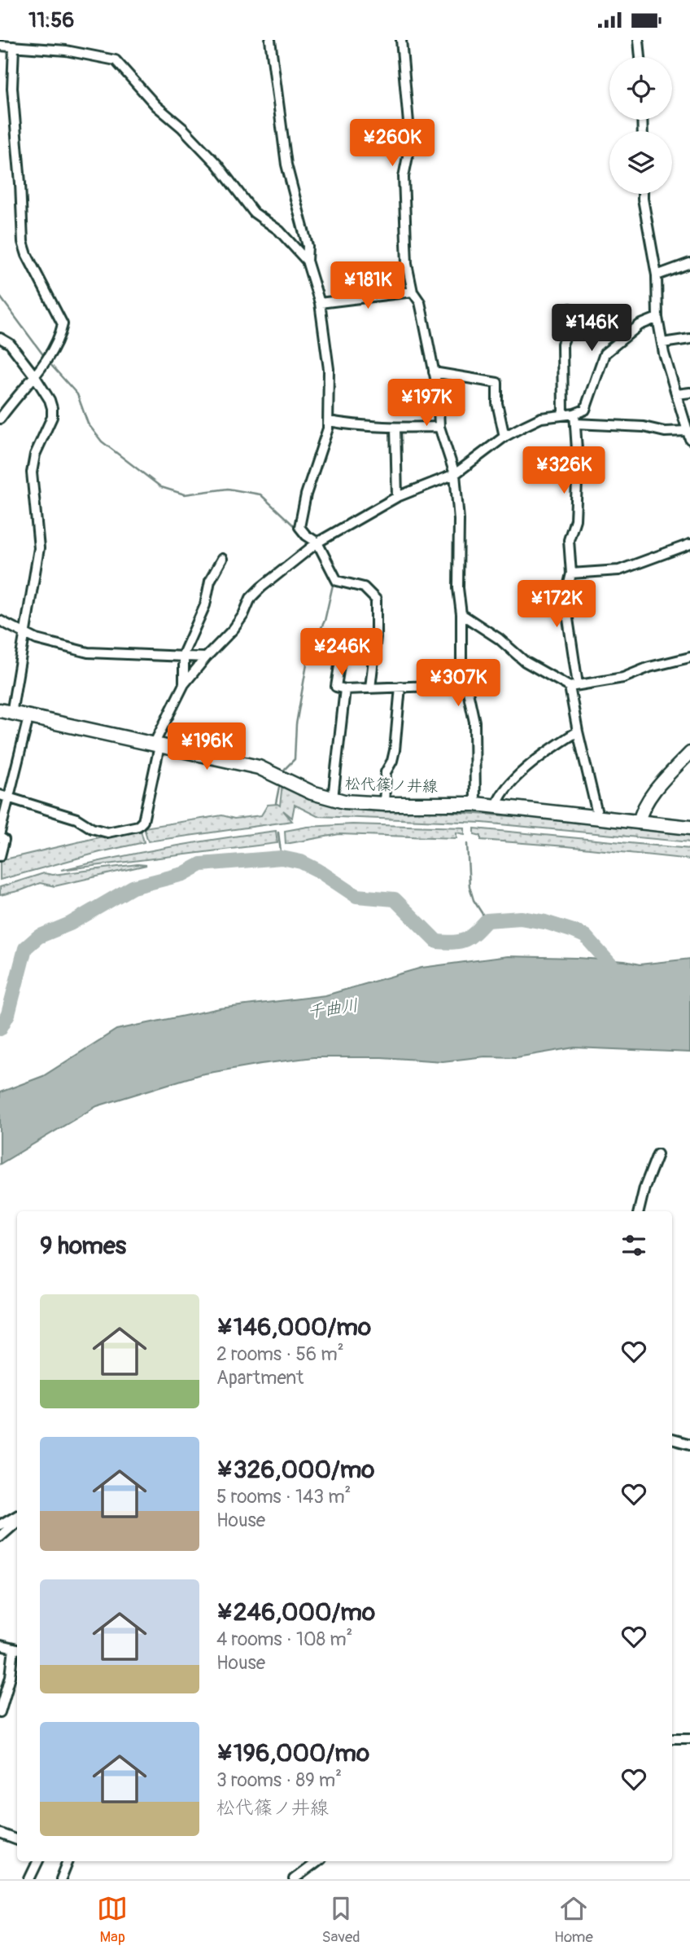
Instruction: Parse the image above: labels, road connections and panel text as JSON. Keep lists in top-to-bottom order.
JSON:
{
  "streets": {
    "main road": ["松代篠ノ井線"]
  },
  "water": ["千曲川"],
  "page": {
    "status": "11:56",
    "price": [
      "¥260K",
      "¥181K",
      "¥146K",
      "¥197K",
      "¥326K",
      "¥172K",
      "¥246K",
      "¥307K",
      "¥196K"
    ],
    "heading": "9 homes",
    "list": [
      {
        "name": "¥146,000/mo",
        "note": "2 rooms · 56 m² · Apartment"
      },
      {
        "name": "¥326,000/mo",
        "note": "5 rooms · 143 m² · House"
      },
      {
        "name": "¥246,000/mo",
        "note": "4 rooms · 108 m² · House"
      },
      {
        "name": "¥196,000/mo",
        "note": "3 rooms · 89 m² · 松代篠ノ井線"
      }
    ],
    "tabs": ["Map", "Saved", "Home"]
  }
}
